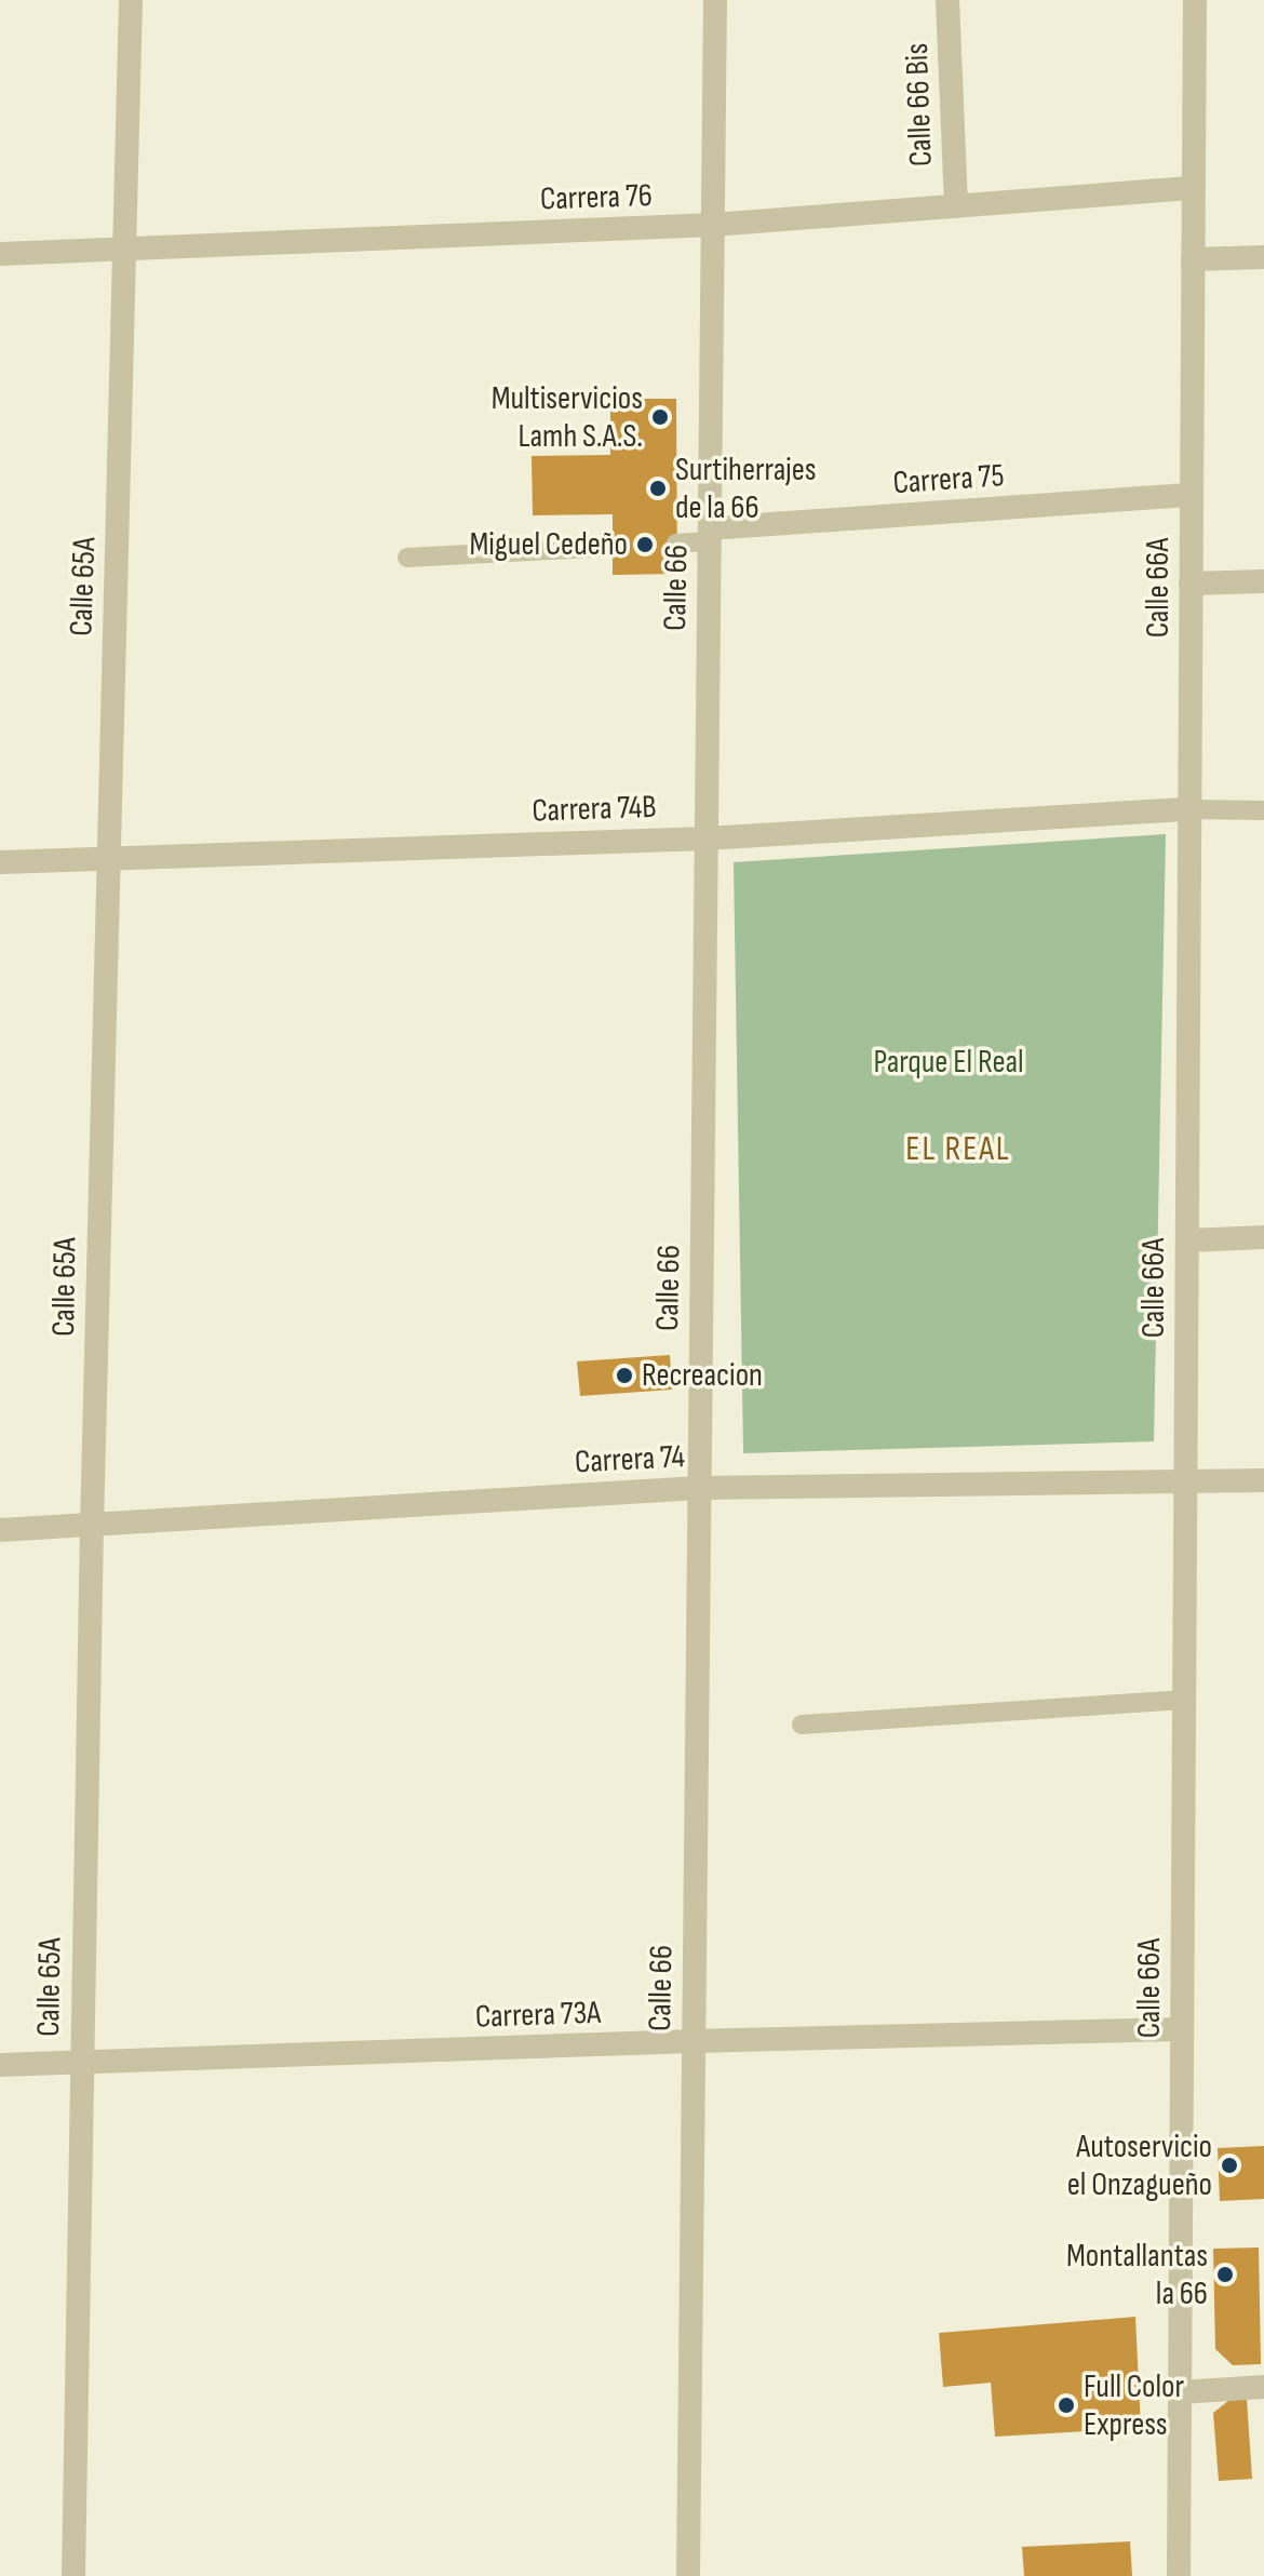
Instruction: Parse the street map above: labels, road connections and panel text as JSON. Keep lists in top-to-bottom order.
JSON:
{
  "streets": {
    "street": [
      "Calle 66 Bis",
      "Carrera 76",
      "Carrera 75",
      "Calle 65A",
      "Calle 66",
      "Calle 66A",
      "Carrera 74B",
      "Carrera 74",
      "Carrera 73A"
    ]
  },
  "crossings": [
    ["Calle 66 Bis", "Carrera 76"],
    ["Carrera 76", "Calle 65A"],
    ["Carrera 76", "Calle 66"],
    ["Carrera 76", "Calle 66A"],
    ["Carrera 75", "Calle 66"],
    ["Carrera 75", "Calle 66A"],
    ["Calle 65A", "Carrera 74B"],
    ["Calle 65A", "Carrera 74"],
    ["Calle 65A", "Carrera 73A"],
    ["Calle 66", "Carrera 74B"],
    ["Calle 66", "Carrera 74"],
    ["Calle 66", "Carrera 73A"],
    ["Calle 66A", "Carrera 74B"],
    ["Calle 66A", "Carrera 74"],
    ["Calle 66A", "Carrera 73A"]
  ],
  "districts": ["EL REAL"],
  "parks": ["Parque El Real"],
  "places": [
    "Multiservicios Lamh S.A.S.",
    "Surtiherrajes de la 66",
    "Miguel Cedeño",
    "Recreacion",
    "Autoservicio el Onzagueño",
    "Montallantas la 66",
    "Full Color Express"
  ]
}
